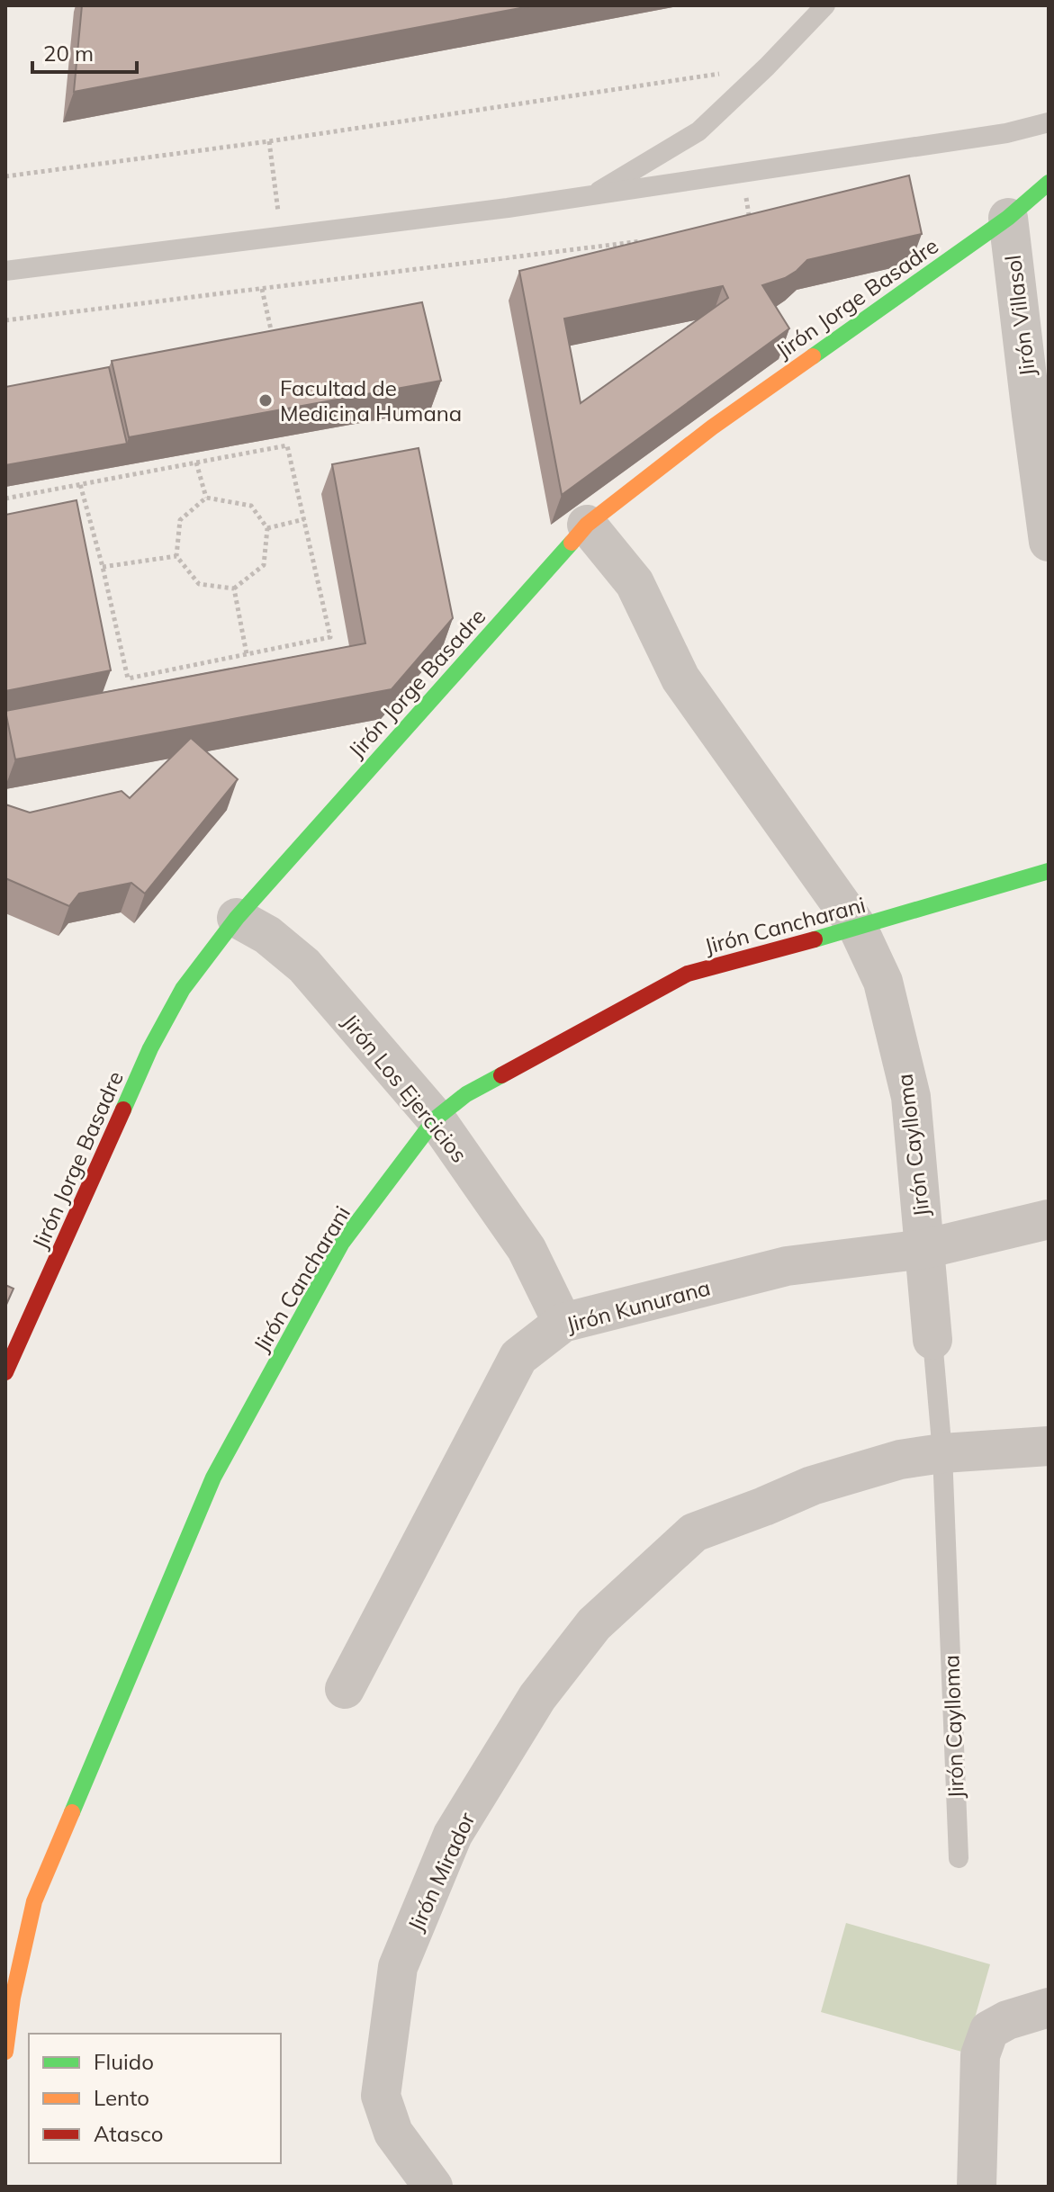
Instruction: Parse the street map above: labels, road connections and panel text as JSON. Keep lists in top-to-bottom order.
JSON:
{
  "streets": {
    "street": [
      "Jirón Jorge Basadre",
      "Jirón Villasol",
      "Jirón Cancharani",
      "Jirón Los Ejercicios",
      "Jirón Caylloma",
      "Jirón Kunurana",
      "Jirón Mirador"
    ]
  },
  "crossings": [
    ["Jirón Jorge Basadre", "Jirón Villasol"],
    ["Jirón Jorge Basadre", "Jirón Los Ejercicios"],
    ["Jirón Jorge Basadre", "Jirón Caylloma"],
    ["Jirón Cancharani", "Jirón Los Ejercicios"],
    ["Jirón Cancharani", "Jirón Caylloma"],
    ["Jirón Los Ejercicios", "Jirón Kunurana"],
    ["Jirón Caylloma", "Jirón Kunurana"],
    ["Jirón Caylloma", "Jirón Mirador"]
  ],
  "places": ["Facultad de Medicina Humana"],
  "legend": ["Fluido", "Lento", "Atasco"],
  "scale_bar": "20 m"
}
